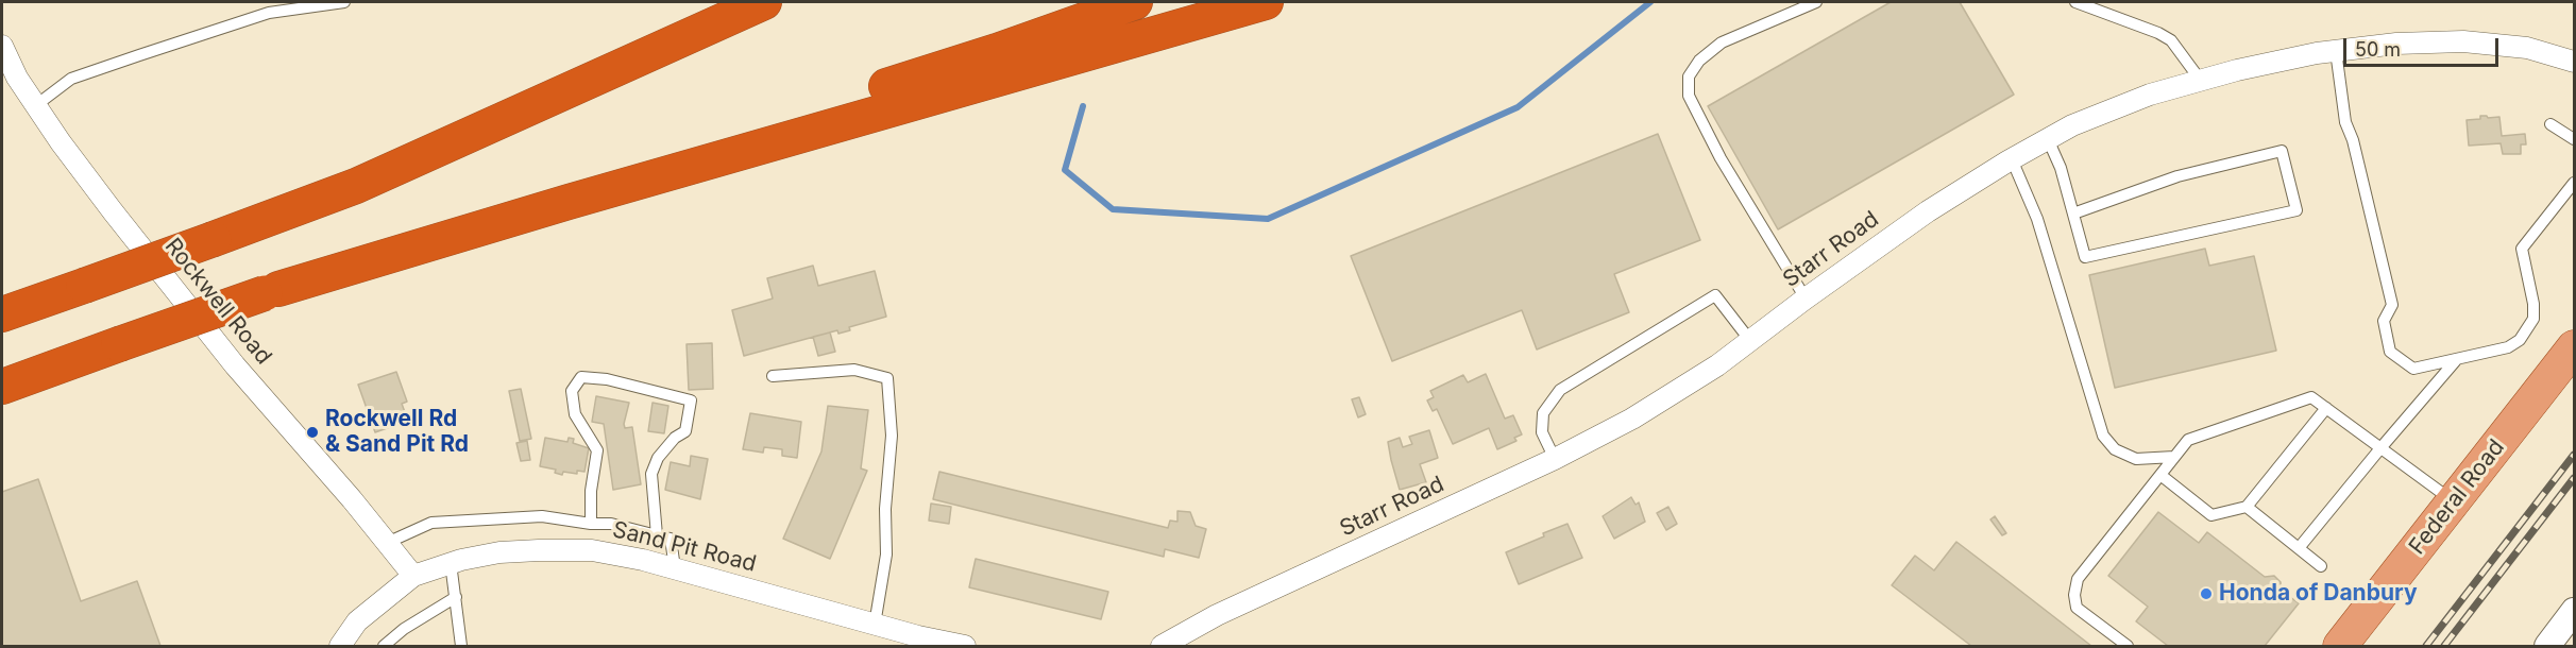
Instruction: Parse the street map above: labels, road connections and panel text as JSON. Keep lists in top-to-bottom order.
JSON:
{
  "streets": {
    "main road": ["Federal Road"],
    "street": ["Starr Road", "Rockwell Road", "Sand Pit Road"]
  },
  "crossings": [
    ["Rockwell Road", "Sand Pit Road"]
  ],
  "places": ["Rockwell Rd & Sand Pit Rd", "Honda of Danbury"],
  "scale_bar": "50 m"
}
